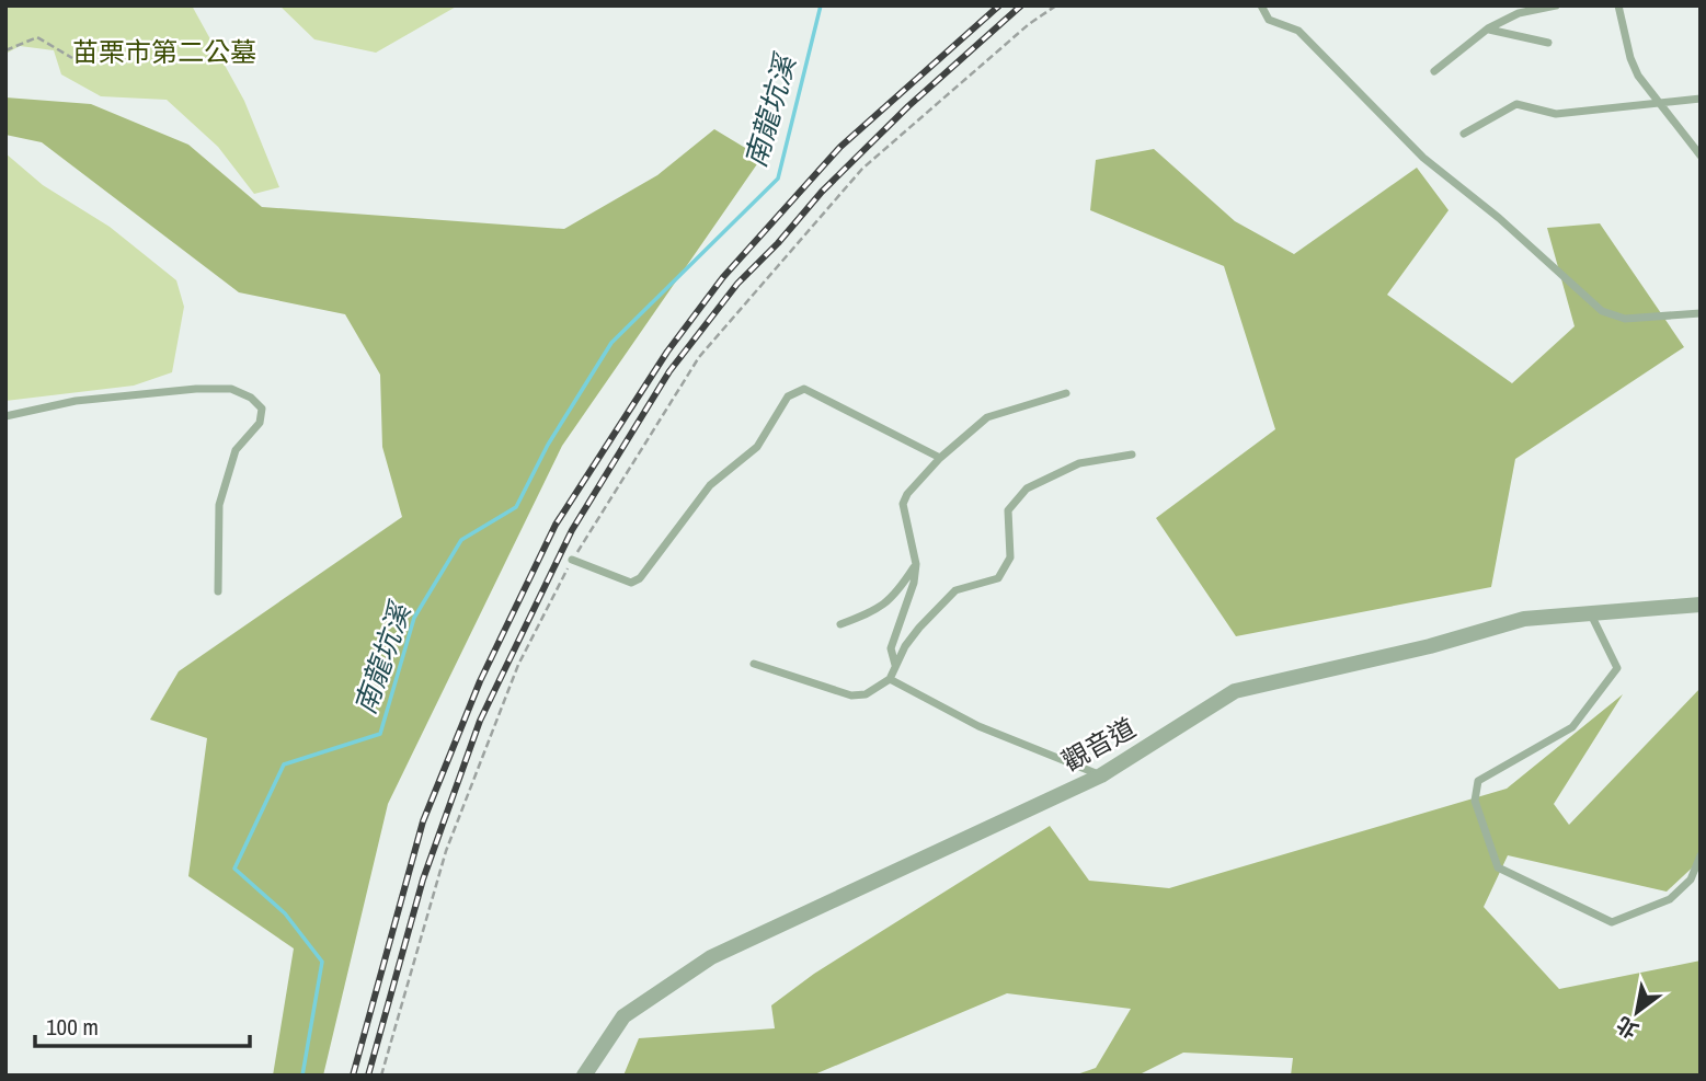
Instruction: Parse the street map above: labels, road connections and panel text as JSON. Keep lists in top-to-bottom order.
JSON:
{
  "streets": {
    "street": ["觀音道"]
  },
  "water": ["南龍坑溪"],
  "parks": ["苗栗市第二公墓"],
  "scale_bar": "100 m",
  "north": "bottom left"
}
